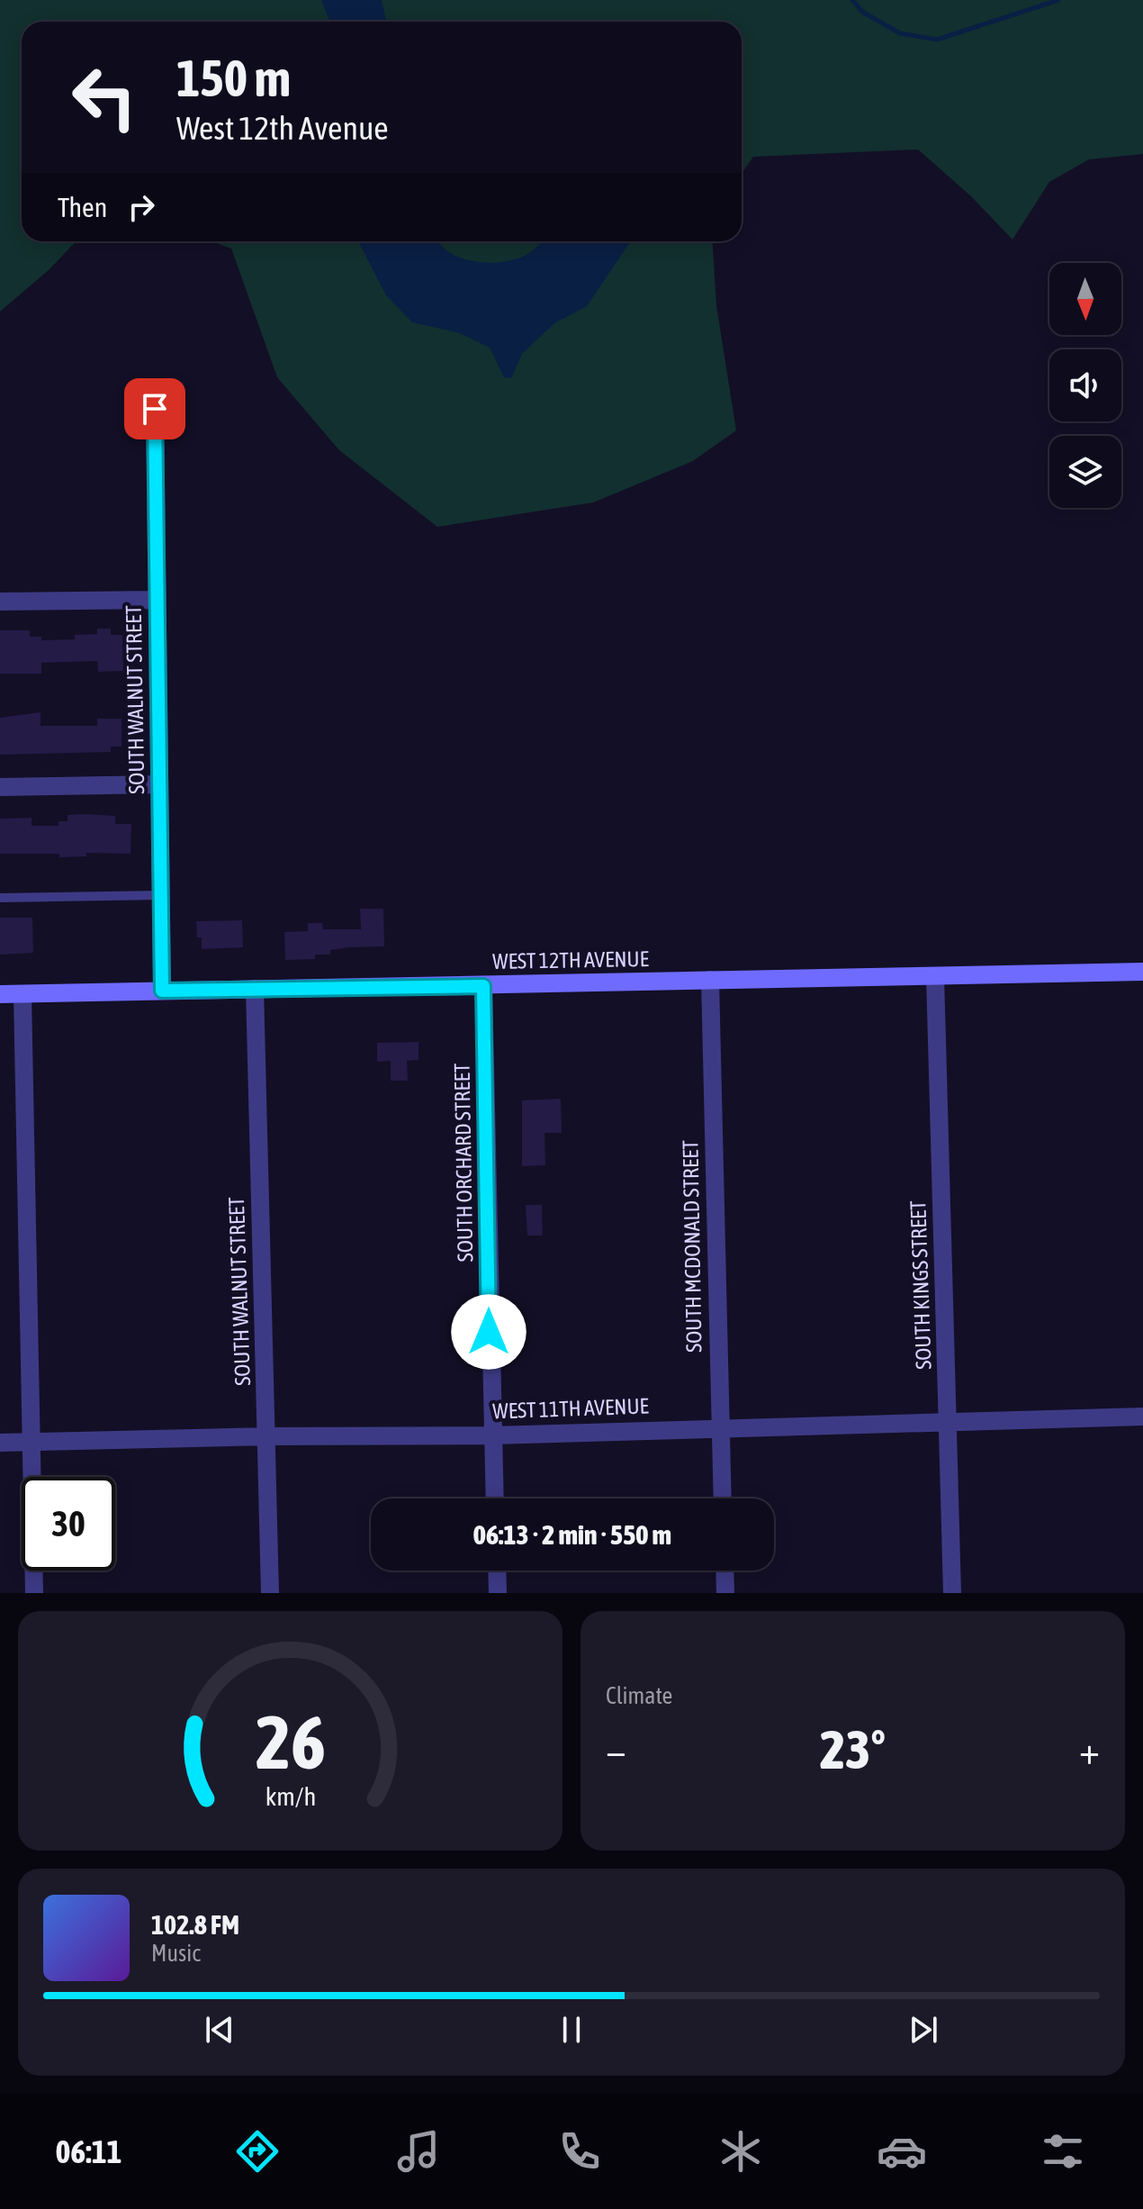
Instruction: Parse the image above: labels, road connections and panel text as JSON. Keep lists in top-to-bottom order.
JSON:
{
  "streets": {
    "main road": ["WEST 12TH AVENUE"],
    "street": [
      "SOUTH WALNUT STREET",
      "SOUTH ORCHARD STREET",
      "SOUTH MCDONALD STREET",
      "SOUTH KINGS STREET",
      "WEST 11TH AVENUE"
    ]
  },
  "crossings": [
    ["SOUTH WALNUT STREET", "WEST 12TH AVENUE"],
    ["SOUTH WALNUT STREET", "WEST 11TH AVENUE"],
    ["WEST 12TH AVENUE", "SOUTH ORCHARD STREET"],
    ["WEST 12TH AVENUE", "SOUTH MCDONALD STREET"],
    ["WEST 12TH AVENUE", "SOUTH KINGS STREET"],
    ["SOUTH ORCHARD STREET", "WEST 11TH AVENUE"],
    ["SOUTH MCDONALD STREET", "WEST 11TH AVENUE"],
    ["SOUTH KINGS STREET", "WEST 11TH AVENUE"]
  ],
  "north": "bottom",
  "page": {
    "turn": ["150 m", "West 12th Avenue"],
    "then": "Then",
    "limit": "30",
    "trip": "06:13 · 2 min · 550 m",
    "tile": "Climate",
    "heat": ["−", "23°", "+"],
    "song": ["102.8 FM", "Music"],
    "tabs": "06:11",
    "gauge": ["26", "km/h"]
  }
}
